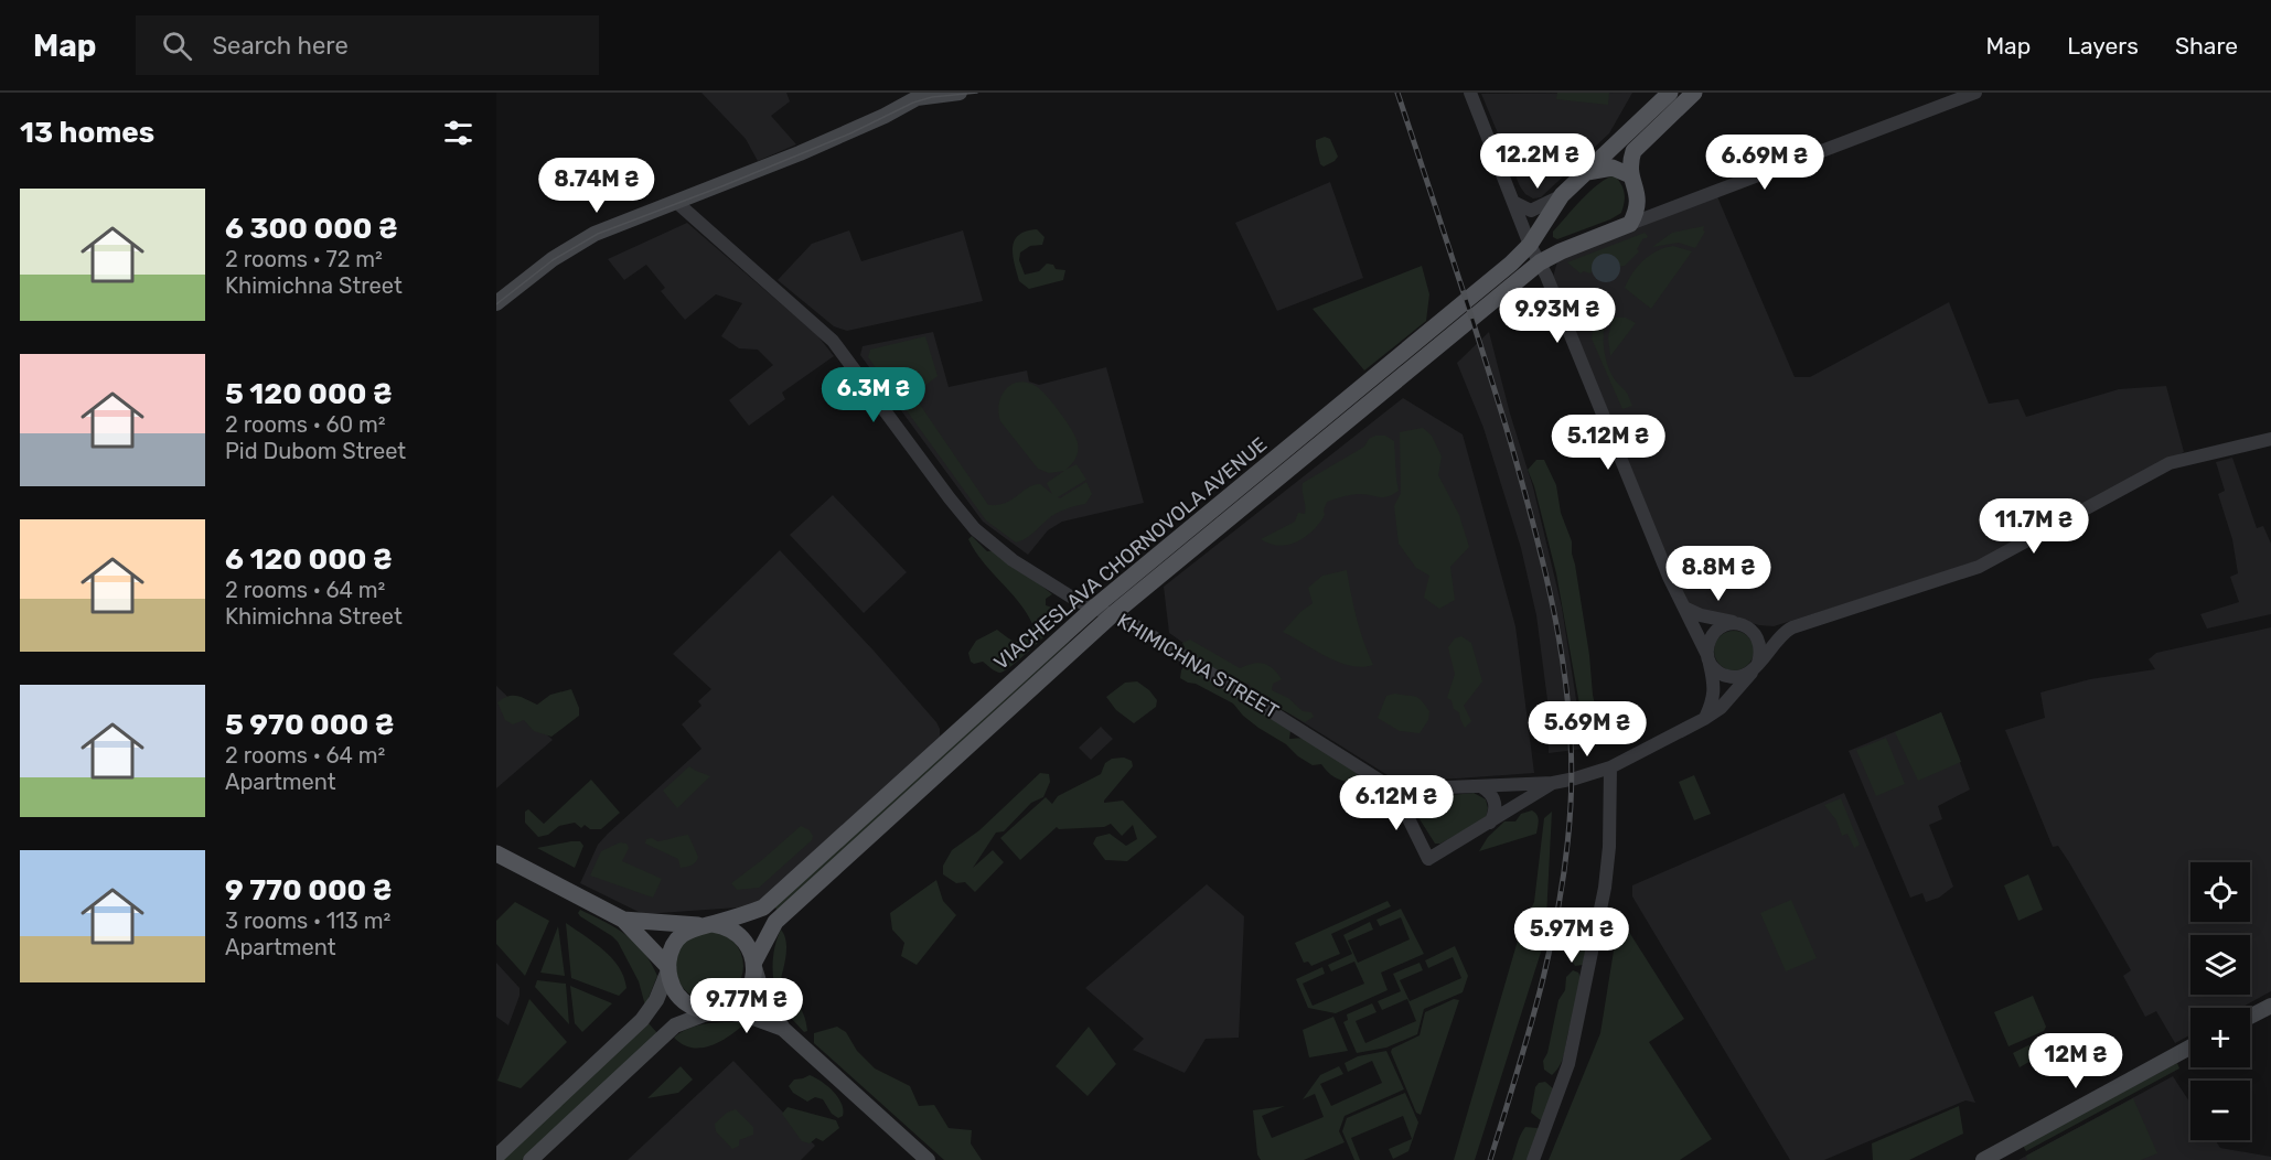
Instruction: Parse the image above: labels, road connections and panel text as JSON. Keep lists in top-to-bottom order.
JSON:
{
  "streets": {
    "main road": ["VIACHESLAVA CHORNOVOLA AVENUE"],
    "street": ["KHIMICHNA STREET"]
  },
  "crossings": [
    ["VIACHESLAVA CHORNOVOLA AVENUE", "KHIMICHNA STREET"]
  ],
  "page": {
    "header": "Map",
    "search": "Search here",
    "nav": ["Map", "Layers", "Share"],
    "heading": "13 homes",
    "price": [
      "12.2M ₴",
      "6.69M ₴",
      "8.74M ₴",
      "9.93M ₴",
      "6.3M ₴",
      "5.12M ₴",
      "11.7M ₴",
      "8.8M ₴",
      "5.69M ₴",
      "6.12M ₴",
      "5.97M ₴",
      "9.77M ₴",
      "12M ₴"
    ],
    "list": [
      {
        "name": "6 300 000 ₴",
        "note": "2 rooms · 72 m² · Khimichna Street"
      },
      {
        "name": "5 120 000 ₴",
        "note": "2 rooms · 60 m² · Pid Dubom Street"
      },
      {
        "name": "6 120 000 ₴",
        "note": "2 rooms · 64 m² · Khimichna Street"
      },
      {
        "name": "5 970 000 ₴",
        "note": "2 rooms · 64 m² · Apartment"
      },
      {
        "name": "9 770 000 ₴",
        "note": "3 rooms · 113 m² · Apartment"
      }
    ],
    "map_buttons": ["+", "−"]
  }
}
